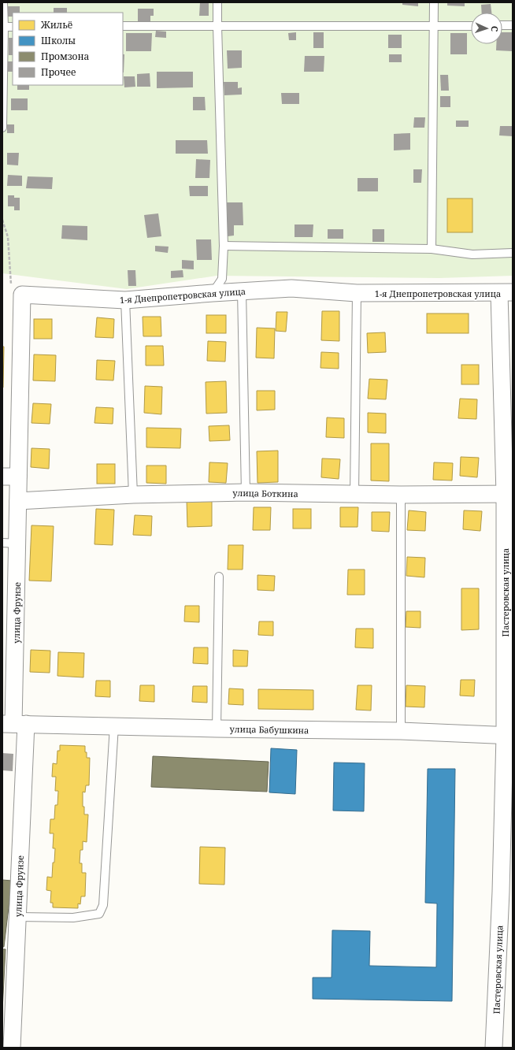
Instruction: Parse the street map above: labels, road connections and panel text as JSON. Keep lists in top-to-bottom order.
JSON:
{
  "streets": {
    "street": [
      "1-я Днепропетровская улица",
      "улица Боткина",
      "Пастеровская улица",
      "улица Фрунзе",
      "улица Бабушкина"
    ]
  },
  "crossings": [
    ["1-я Днепропетровская улица", "Пастеровская улица"],
    ["улица Боткина", "Пастеровская улица"],
    ["улица Боткина", "улица Фрунзе"],
    ["Пастеровская улица", "улица Бабушкина"],
    ["улица Фрунзе", "улица Бабушкина"]
  ],
  "legend": [
    "Жильё",
    "Школы",
    "Промзона",
    "Прочее"
  ],
  "north": "right"
}
